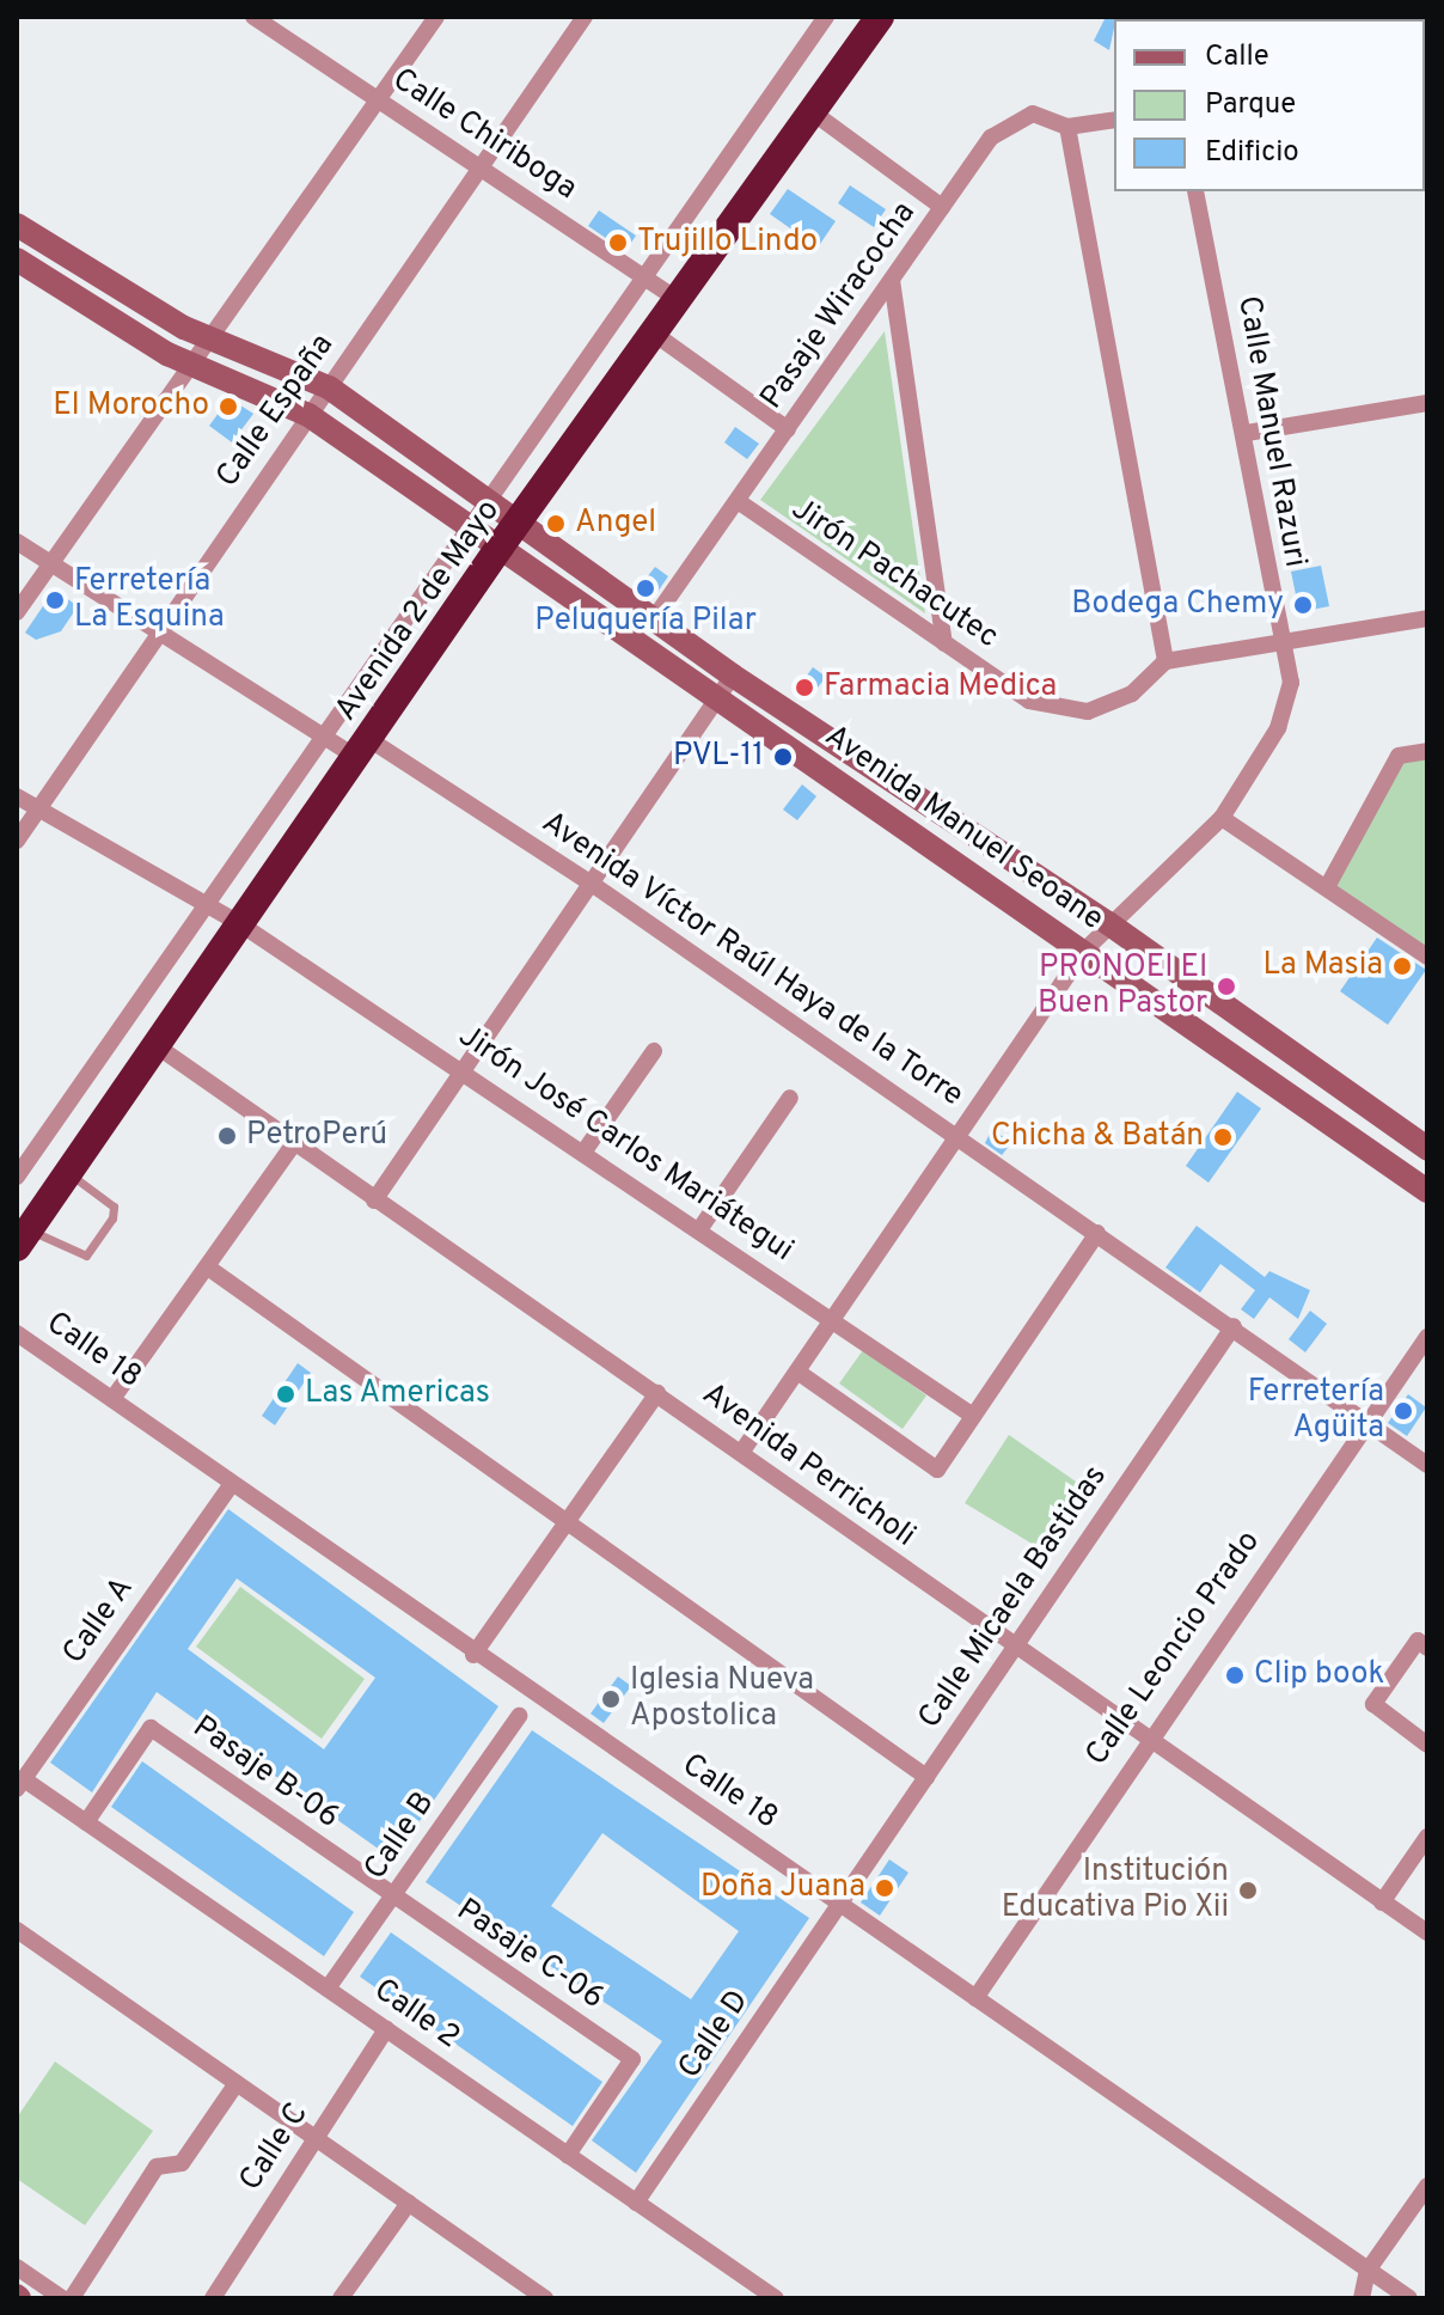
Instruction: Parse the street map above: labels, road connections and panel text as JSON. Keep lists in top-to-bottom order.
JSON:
{
  "streets": {
    "highway": ["Avenida 2 de Mayo"],
    "street": [
      "Calle Chiriboga",
      "Pasaje Wiracocha",
      "Calle España",
      "Calle Manuel Razuri",
      "Jirón Pachacutec",
      "Avenida Manuel Seoane",
      "Avenida Víctor Raúl Haya de la Torre",
      "Jirón José Carlos Mariátegui",
      "Calle 18",
      "Avenida Perricholi",
      "Calle Micaela Bastidas",
      "Calle A",
      "Calle Leoncio Prado",
      "Pasaje B-06",
      "Calle B",
      "Pasaje C-06",
      "Calle 2",
      "Calle D",
      "Calle C"
    ]
  },
  "crossings": [
    ["Calle Chiriboga", "Calle España"],
    ["Calle Chiriboga", "Avenida 2 de Mayo"],
    ["Pasaje Wiracocha", "Jirón Pachacutec"],
    ["Pasaje Wiracocha", "Avenida Manuel Seoane"],
    ["Calle España", "Avenida Manuel Seoane"],
    ["Calle España", "Avenida Víctor Raúl Haya de la Torre"],
    ["Calle España", "Jirón José Carlos Mariátegui"],
    ["Calle Manuel Razuri", "Avenida Manuel Seoane"],
    ["Calle Manuel Razuri", "Avenida Víctor Raúl Haya de la Torre"],
    ["Calle Manuel Razuri", "Jirón José Carlos Mariátegui"],
    ["Calle Manuel Razuri", "Avenida Perricholi"],
    ["Avenida 2 de Mayo", "Avenida Manuel Seoane"],
    ["Avenida 2 de Mayo", "Avenida Víctor Raúl Haya de la Torre"],
    ["Avenida 2 de Mayo", "Jirón José Carlos Mariátegui"],
    ["Avenida 2 de Mayo", "Avenida Perricholi"],
    ["Avenida Víctor Raúl Haya de la Torre", "Calle Micaela Bastidas"],
    ["Avenida Víctor Raúl Haya de la Torre", "Calle Leoncio Prado"],
    ["Calle 18", "Calle Micaela Bastidas"],
    ["Calle 18", "Calle A"],
    ["Calle 18", "Calle Leoncio Prado"],
    ["Calle 18", "Calle D"],
    ["Avenida Perricholi", "Calle Micaela Bastidas"],
    ["Avenida Perricholi", "Calle Leoncio Prado"],
    ["Calle Micaela Bastidas", "Calle D"],
    ["Calle A", "Calle 2"],
    ["Pasaje B-06", "Calle B"],
    ["Pasaje B-06", "Pasaje C-06"],
    ["Pasaje B-06", "Calle 2"],
    ["Calle B", "Pasaje C-06"],
    ["Calle B", "Calle 2"],
    ["Pasaje C-06", "Calle 2"],
    ["Calle 2", "Calle D"],
    ["Calle 2", "Calle C"]
  ],
  "places": [
    "Trujillo Lindo",
    "El Morocho",
    "Angel",
    "Peluquería Pilar",
    "Ferretería La Esquina",
    "Bodega Chemy",
    "Farmacia Medica",
    "PVL-11",
    "La Masia",
    "PRONOEI El Buen Pastor",
    "PetroPerú",
    "Chicha & Batán",
    "Las Americas",
    "Ferretería Agüita",
    "Clip book",
    "Iglesia Nueva Apostolica",
    "Doña Juana",
    "Institución Educativa Pio Xii"
  ],
  "legend": ["Calle", "Parque", "Edificio"]
}
